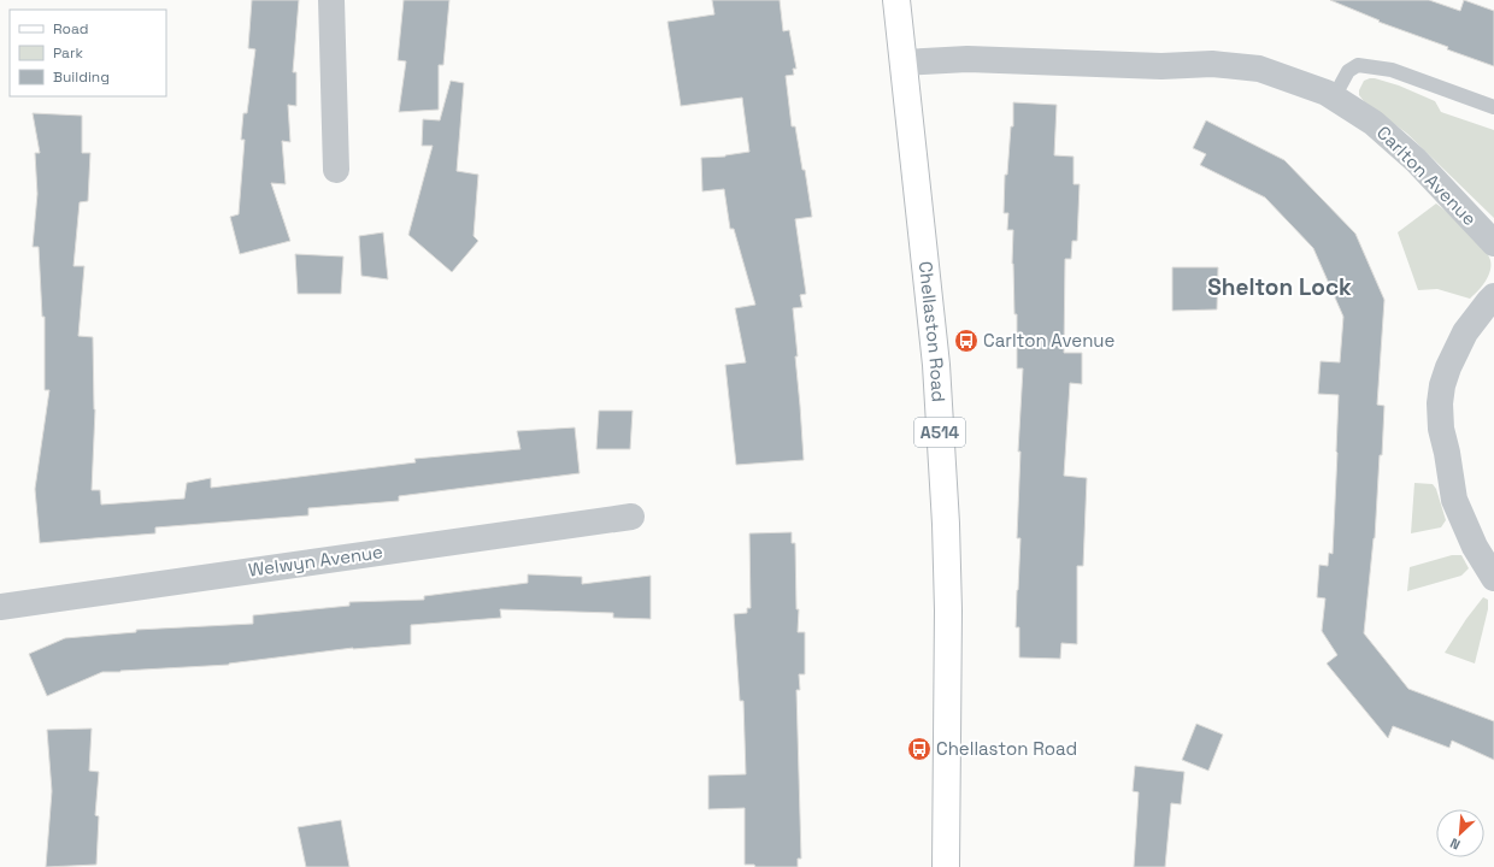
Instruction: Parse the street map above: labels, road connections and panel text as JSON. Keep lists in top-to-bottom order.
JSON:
{
  "streets": {
    "main road": ["Chellaston Road", "A514"],
    "street": ["Carlton Avenue", "Welwyn Avenue"]
  },
  "crossings": [
    ["Carlton Avenue", "Chellaston Road"]
  ],
  "districts": ["Shelton Lock"],
  "places": {
    "bus stop": ["Carlton Avenue", "Chellaston Road"]
  },
  "legend": ["Road", "Park", "Building"],
  "north": "bottom left"
}
